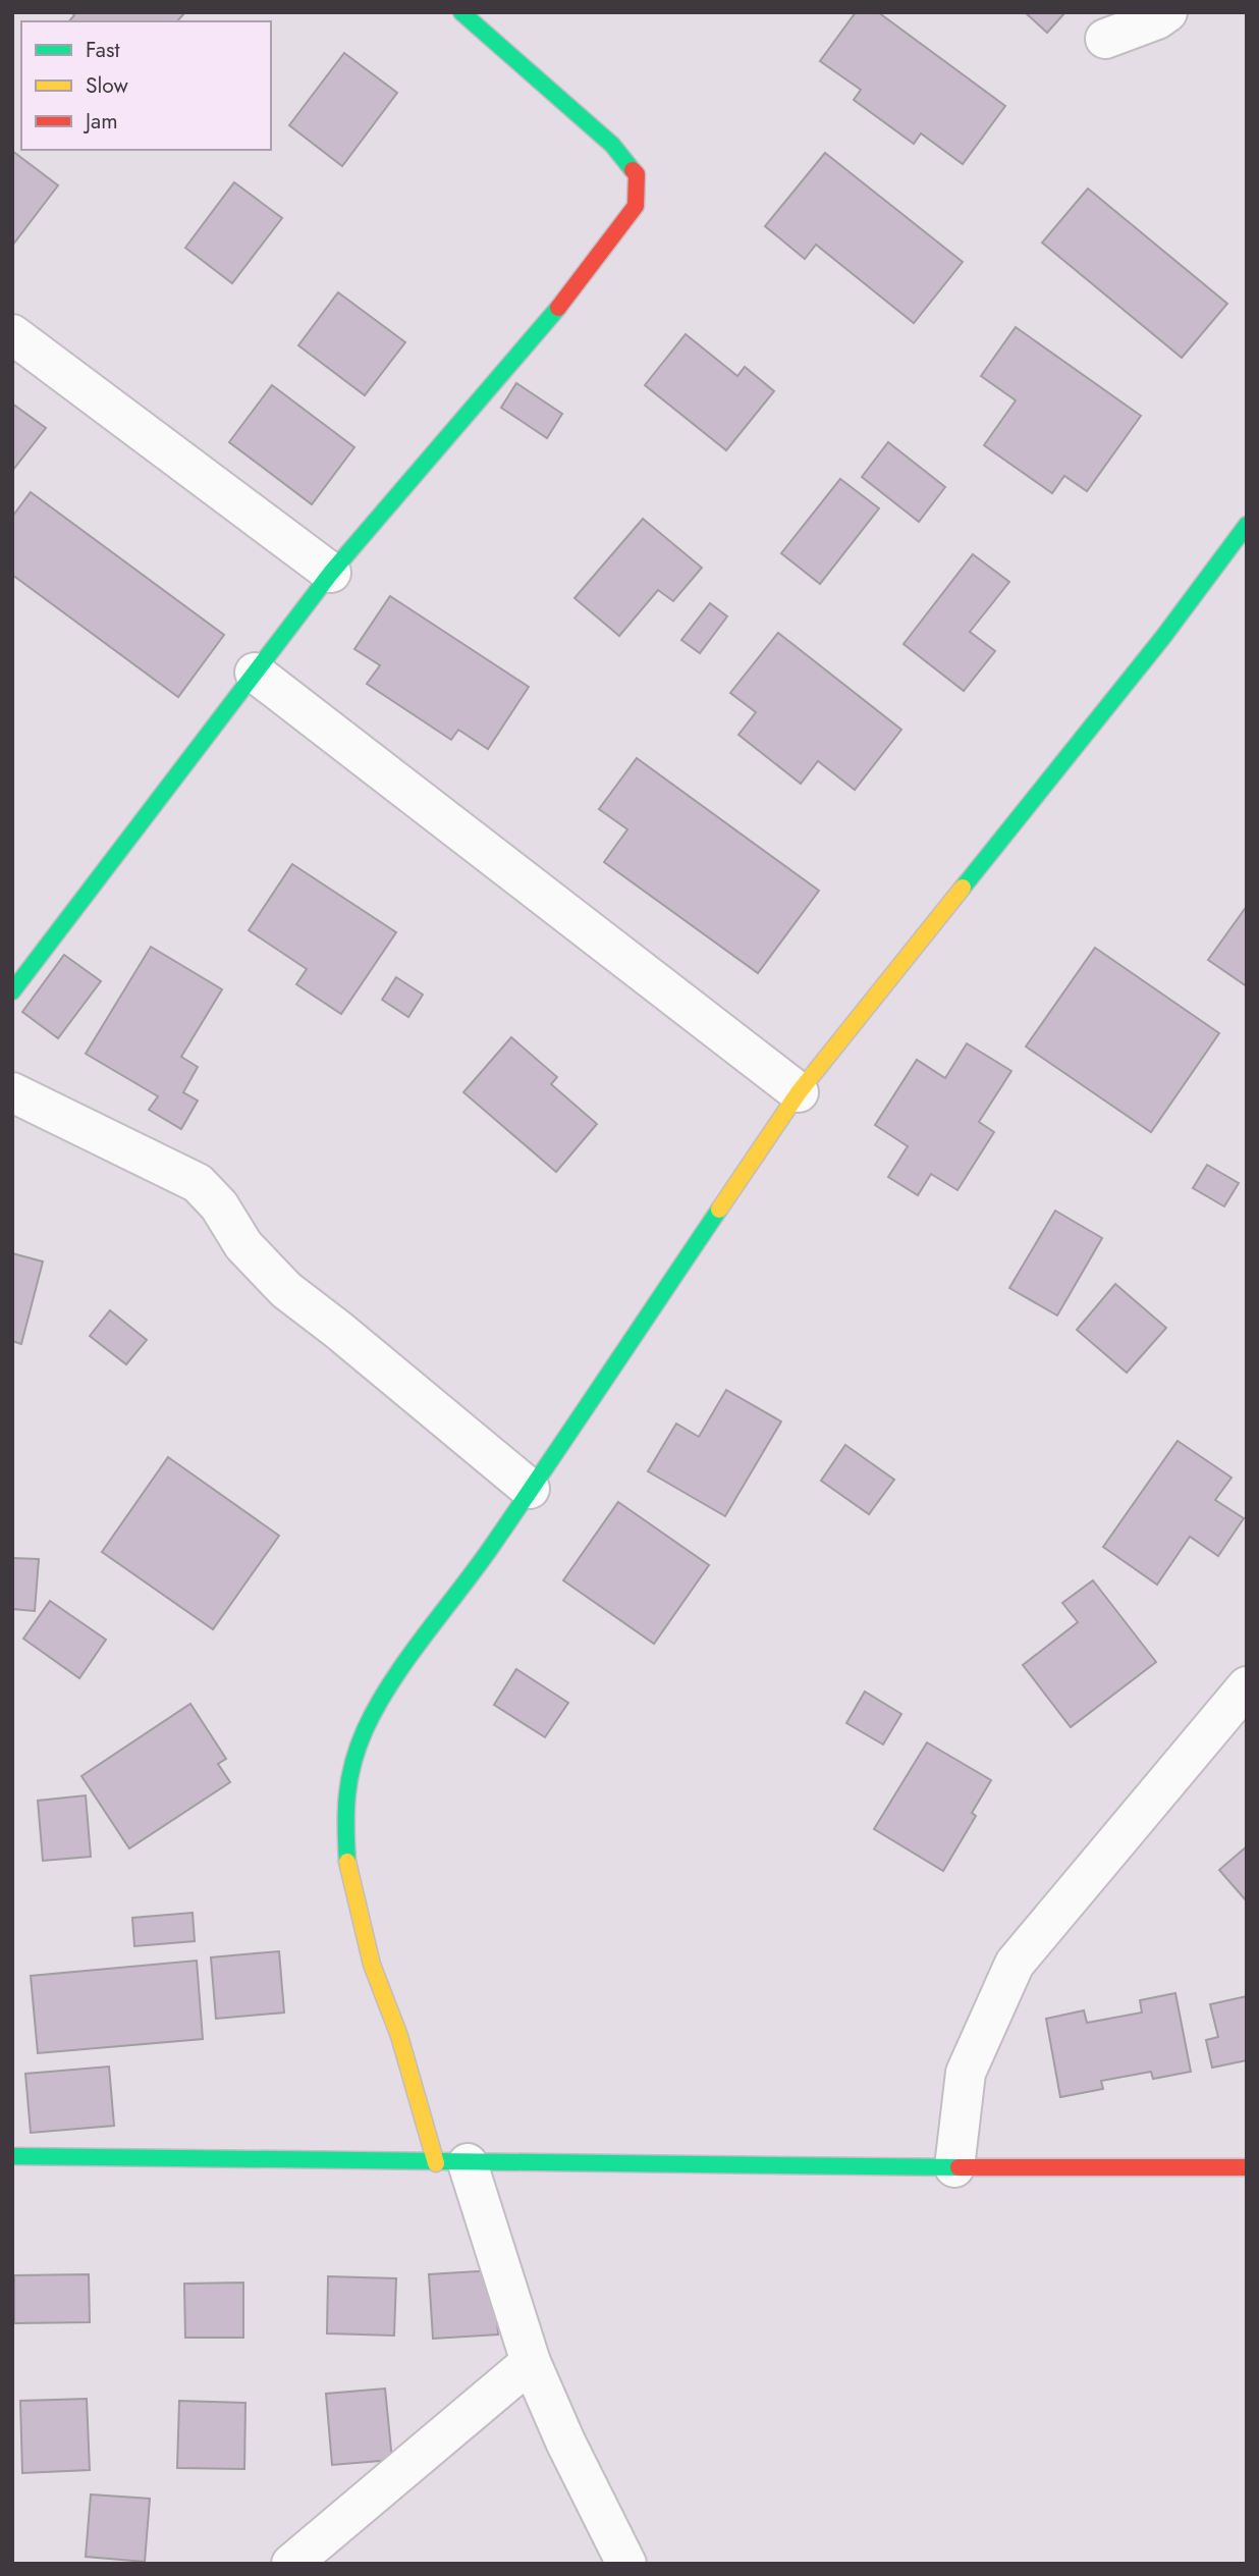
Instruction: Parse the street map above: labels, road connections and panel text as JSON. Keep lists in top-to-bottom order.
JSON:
{
  "legend": ["Fast", "Slow", "Jam"]
}
